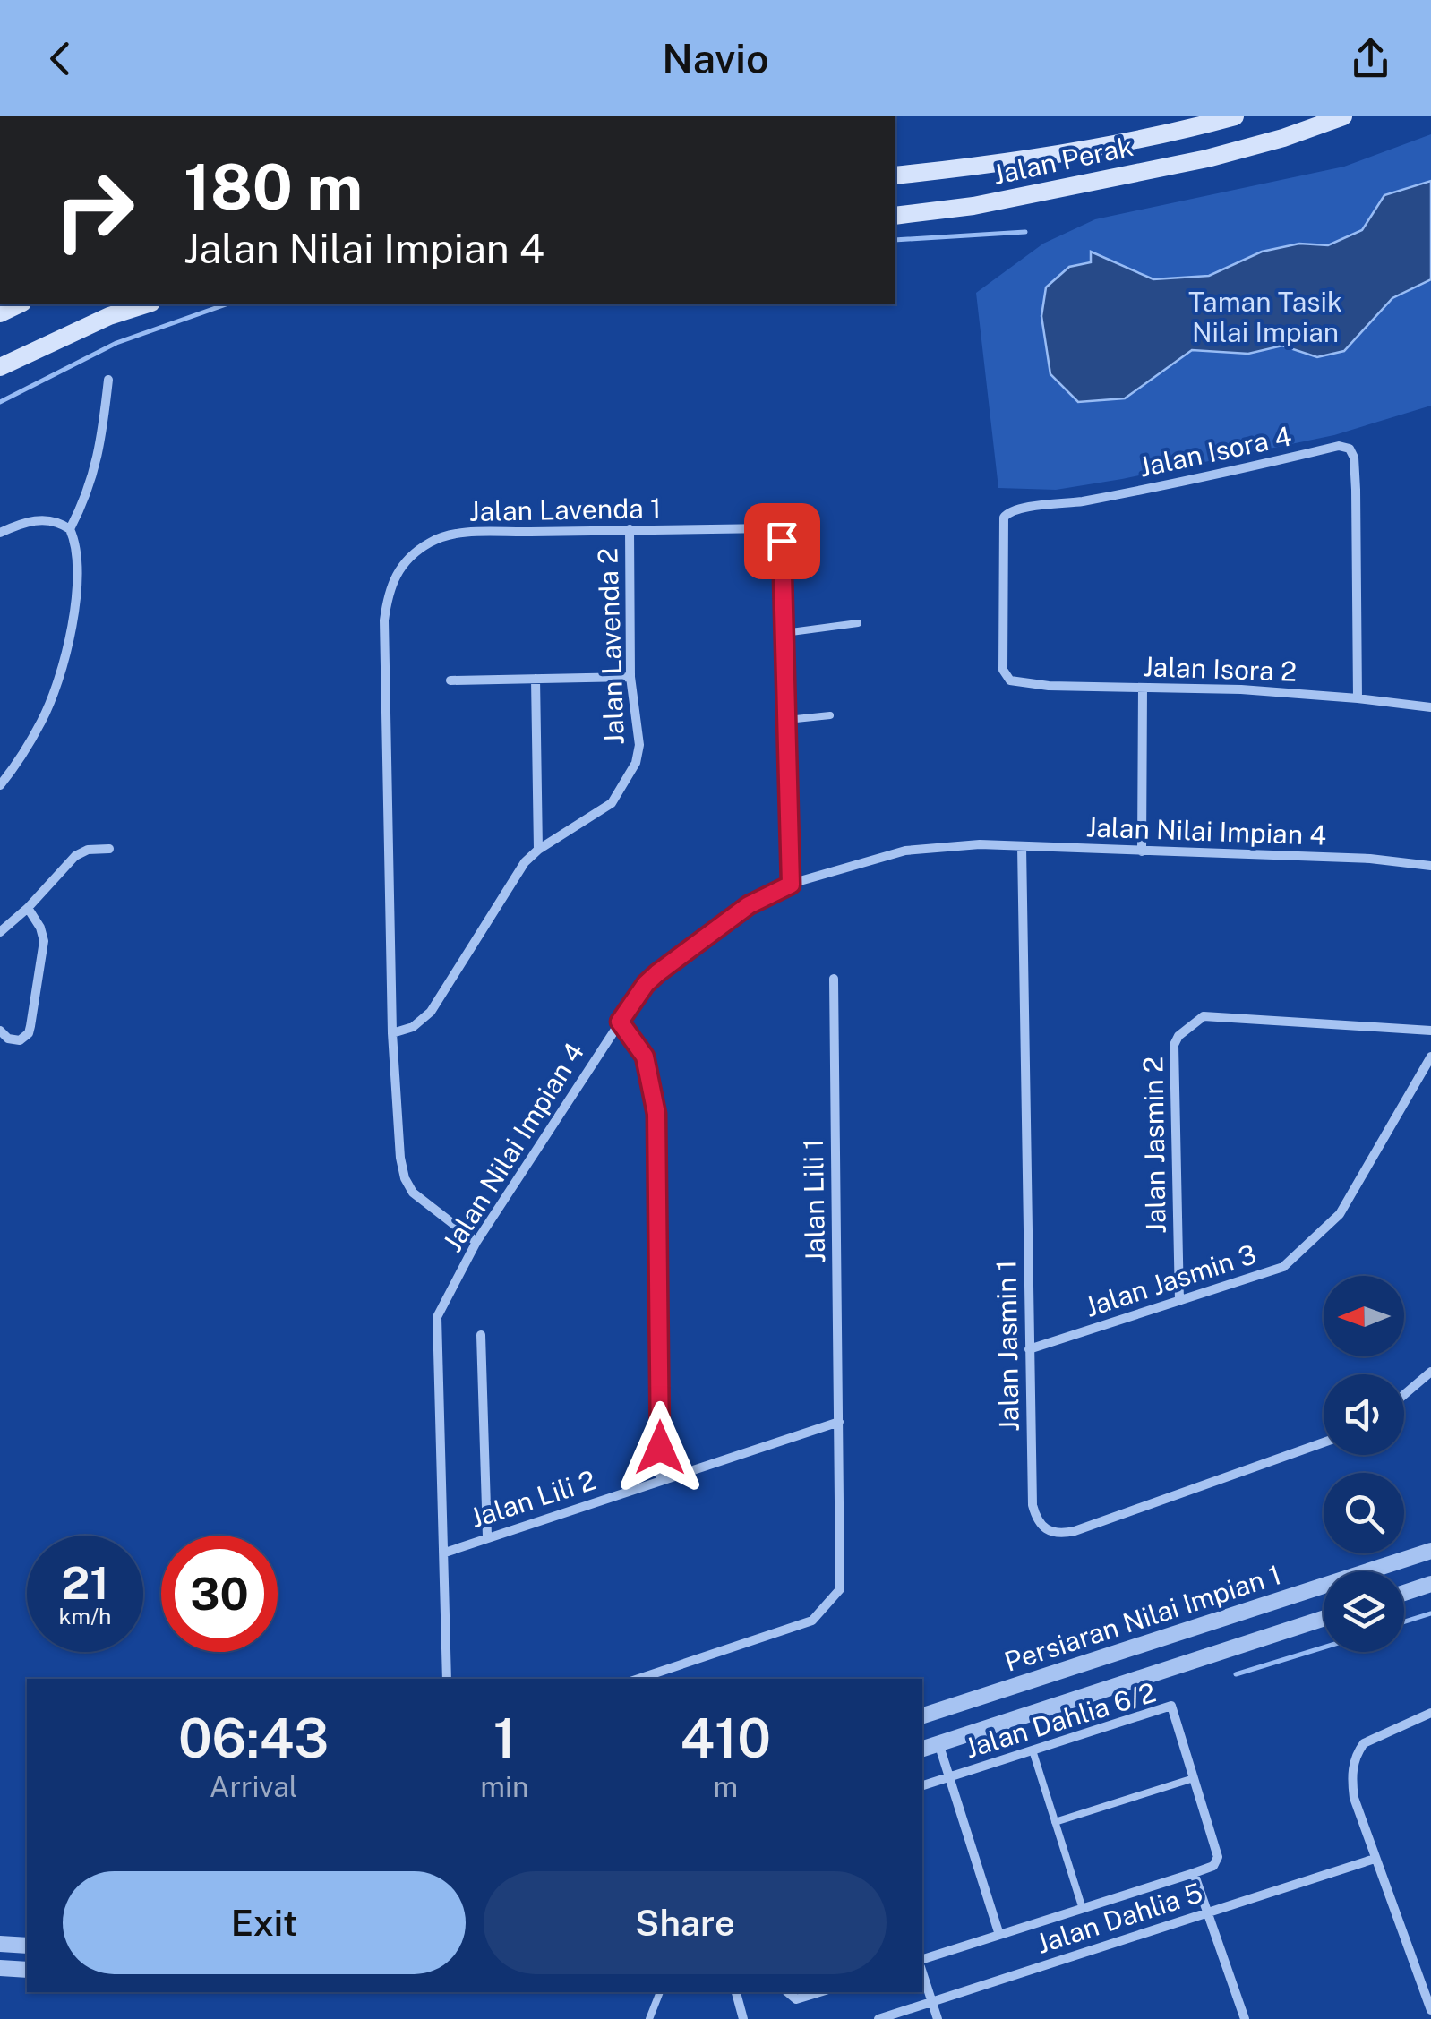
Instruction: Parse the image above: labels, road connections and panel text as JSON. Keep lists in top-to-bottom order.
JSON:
{
  "streets": {
    "main road": ["Jalan Perak"],
    "street": [
      "Jalan Isora 4",
      "Jalan Lavenda 1",
      "Jalan Lavenda 2",
      "Jalan Isora 2",
      "Jalan Nilai Impian 4",
      "Jalan Jasmin 2",
      "Jalan Lili 1",
      "Jalan Jasmin 3",
      "Jalan Jasmin 1",
      "Jalan Lili 2",
      "Persiaran Nilai Impian 1",
      "Jalan Dahlia 6/2",
      "Jalan Dahlia 5"
    ]
  },
  "crossings": [
    ["Jalan Isora 4", "Jalan Isora 2"],
    ["Jalan Lavenda 1", "Jalan Lavenda 2"],
    ["Jalan Lavenda 1", "Jalan Nilai Impian 4"],
    ["Jalan Nilai Impian 4", "Jalan Jasmin 1"],
    ["Jalan Nilai Impian 4", "Jalan Lili 2"],
    ["Jalan Jasmin 2", "Jalan Jasmin 3"],
    ["Jalan Lili 1", "Jalan Lili 2"],
    ["Jalan Jasmin 3", "Jalan Jasmin 1"]
  ],
  "parks": ["Taman Tasik Nilai Impian"],
  "north": "left",
  "page": {
    "header": "Navio",
    "turn": ["180 m", "Jalan Nilai Impian 4"],
    "speed": "21 km/h",
    "limit": "30",
    "eta": [
      "06:43",
      "Arrival",
      "1",
      "min",
      "410",
      "m"
    ],
    "buttons": ["Exit", "Share"]
  }
}
